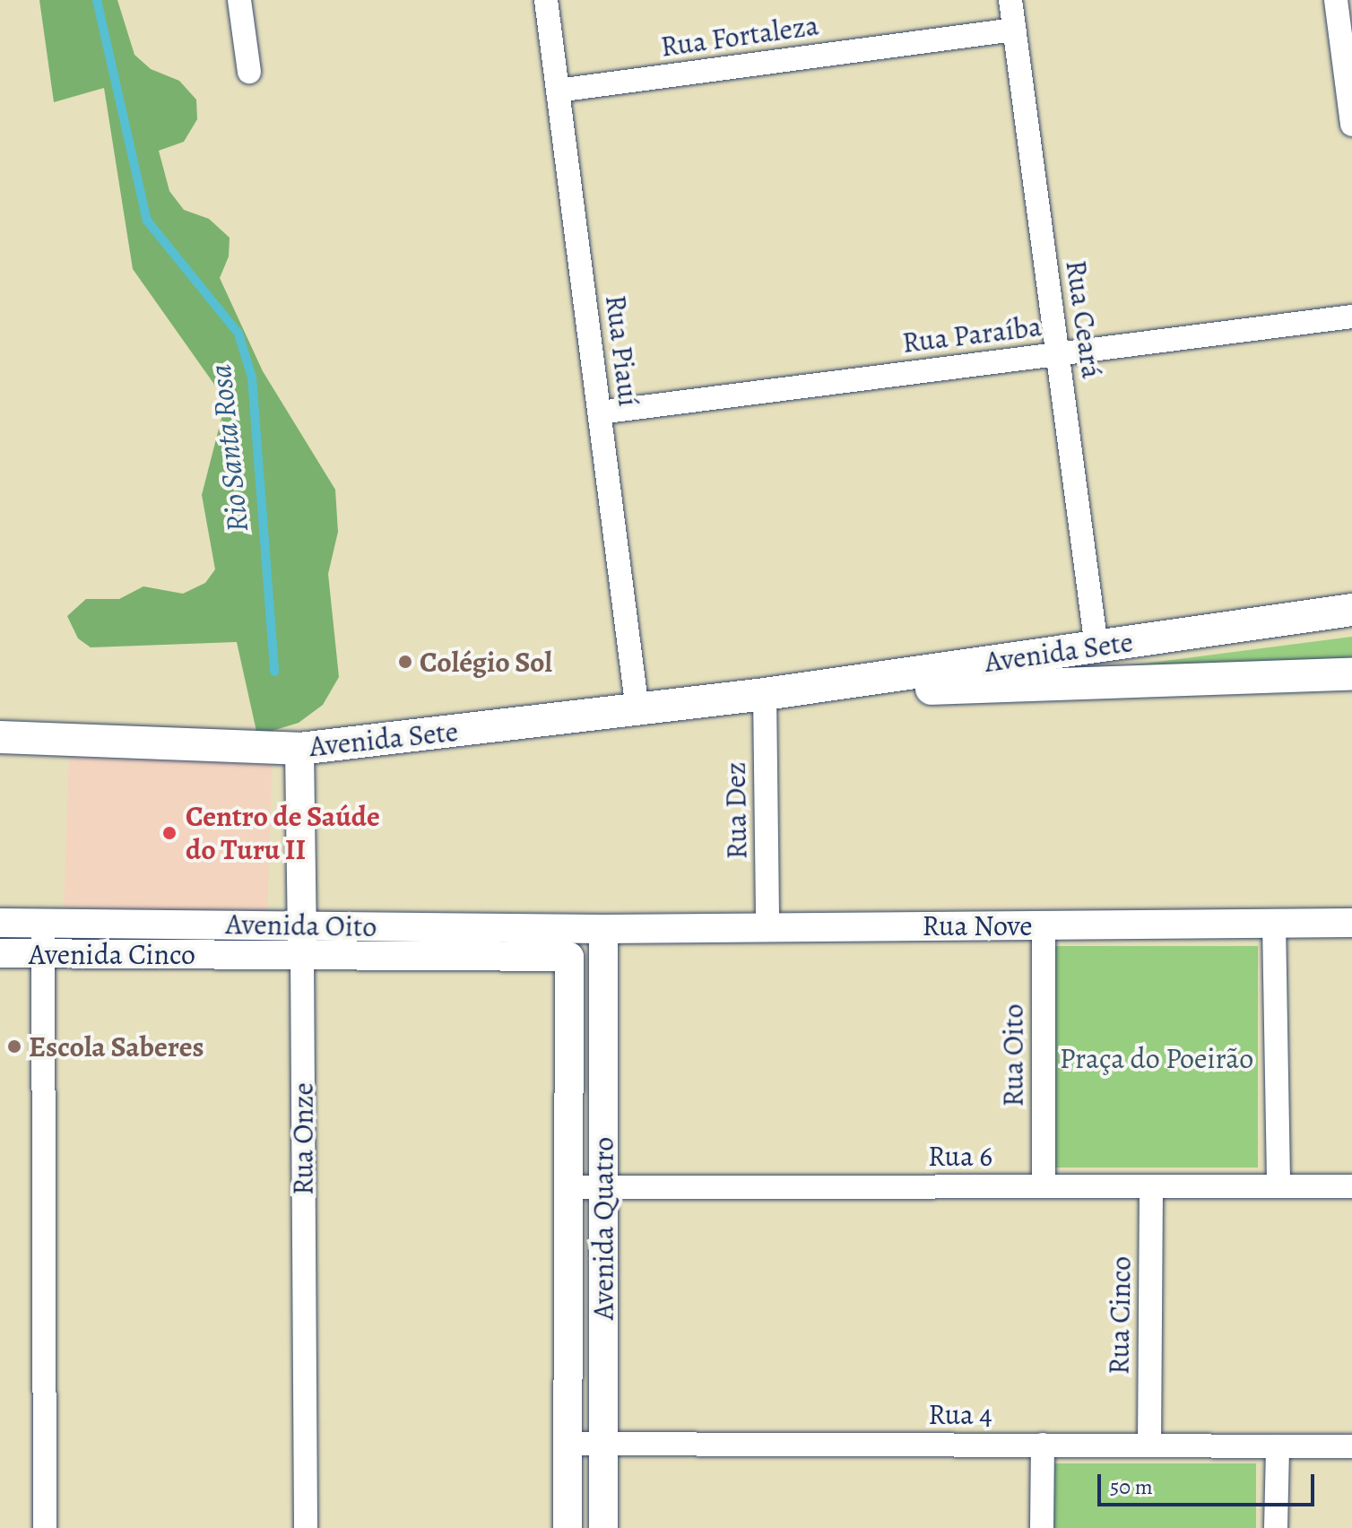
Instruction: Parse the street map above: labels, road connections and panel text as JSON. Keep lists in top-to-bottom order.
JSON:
{
  "streets": {
    "main road": ["Avenida Sete"],
    "street": [
      "Rua Fortaleza",
      "Rua Ceará",
      "Rua Paraíba",
      "Rua Piauí",
      "Rua Dez",
      "Avenida Oito",
      "Rua Nove",
      "Avenida Cinco",
      "Rua Oito",
      "Rua Onze",
      "Rua 6",
      "Avenida Quatro",
      "Rua Cinco",
      "Rua 4"
    ]
  },
  "crossings": [
    ["Rua Fortaleza", "Rua Ceará"],
    ["Rua Fortaleza", "Rua Piauí"],
    ["Rua Ceará", "Rua Paraíba"],
    ["Rua Ceará", "Avenida Sete"],
    ["Rua Paraíba", "Rua Piauí"],
    ["Rua Piauí", "Avenida Sete"],
    ["Avenida Sete", "Rua Dez"],
    ["Avenida Sete", "Rua Onze"],
    ["Rua Dez", "Rua Nove"],
    ["Avenida Oito", "Rua Nove"],
    ["Avenida Oito", "Rua Onze"],
    ["Avenida Oito", "Avenida Quatro"],
    ["Rua Nove", "Rua Oito"],
    ["Rua Nove", "Avenida Quatro"],
    ["Avenida Cinco", "Rua Onze"],
    ["Avenida Cinco", "Avenida Quatro"],
    ["Rua Oito", "Rua 6"],
    ["Rua 6", "Avenida Quatro"],
    ["Rua 6", "Rua Cinco"],
    ["Avenida Quatro", "Rua 4"],
    ["Rua Cinco", "Rua 4"]
  ],
  "water": ["Rio Santa Rosa"],
  "parks": ["Praça do Poeirão"],
  "places": ["Colégio Sol", "Centro de Saúde do Turu II", "Escola Saberes"],
  "scale_bar": "50 m"
}
